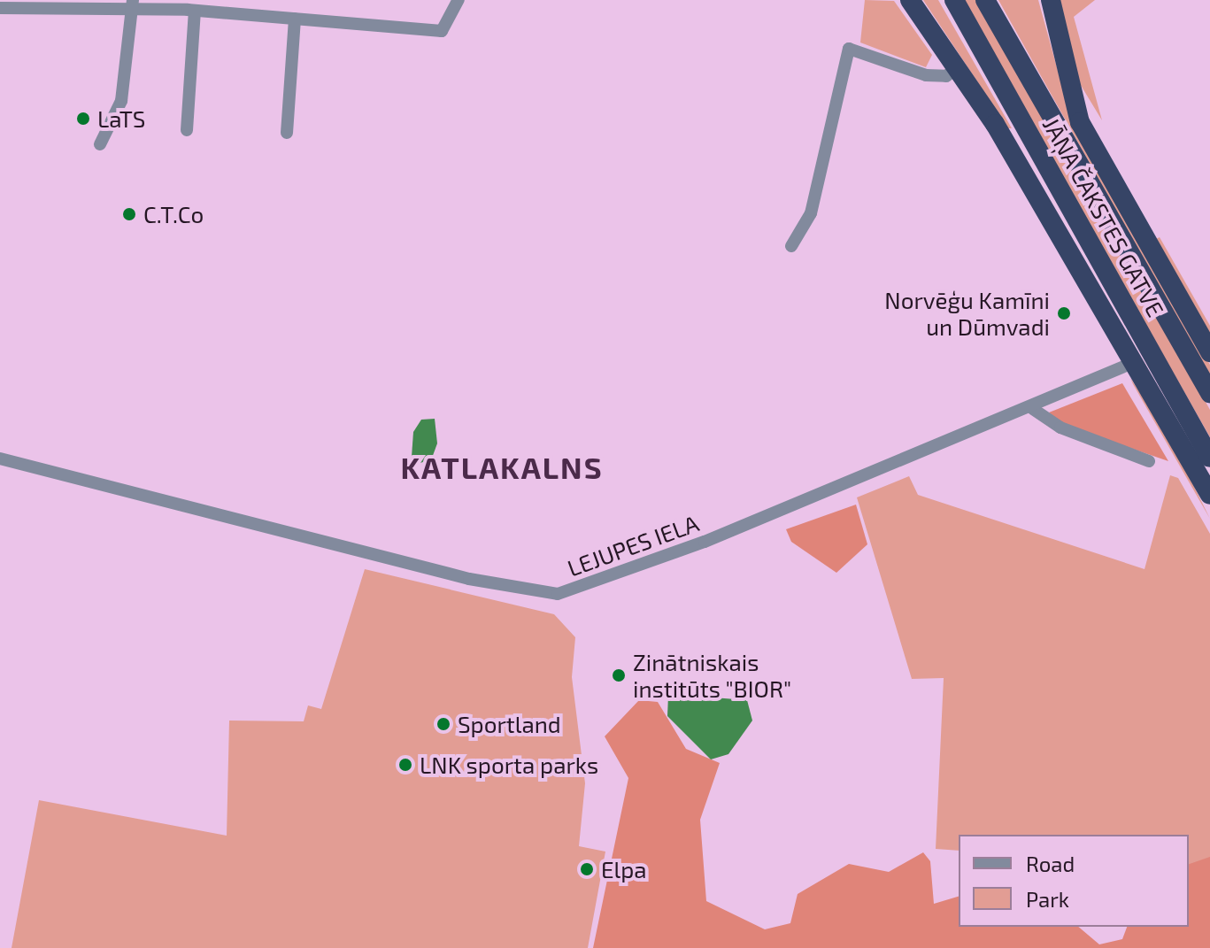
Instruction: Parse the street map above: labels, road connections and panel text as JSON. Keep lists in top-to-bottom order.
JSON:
{
  "streets": {
    "highway": ["JĀŅA ČAKSTES GATVE"],
    "street": ["LEJUPES IELA"]
  },
  "districts": ["KATLAKALNS"],
  "places": [
    "LaTS",
    "C.T.Co",
    "Norvēģu Kamīni un Dūmvadi",
    "Zinātniskais institūts \"BIOR\"",
    "Sportland",
    "LNK sporta parks",
    "Elpa"
  ],
  "legend": ["Road", "Park"]
}
